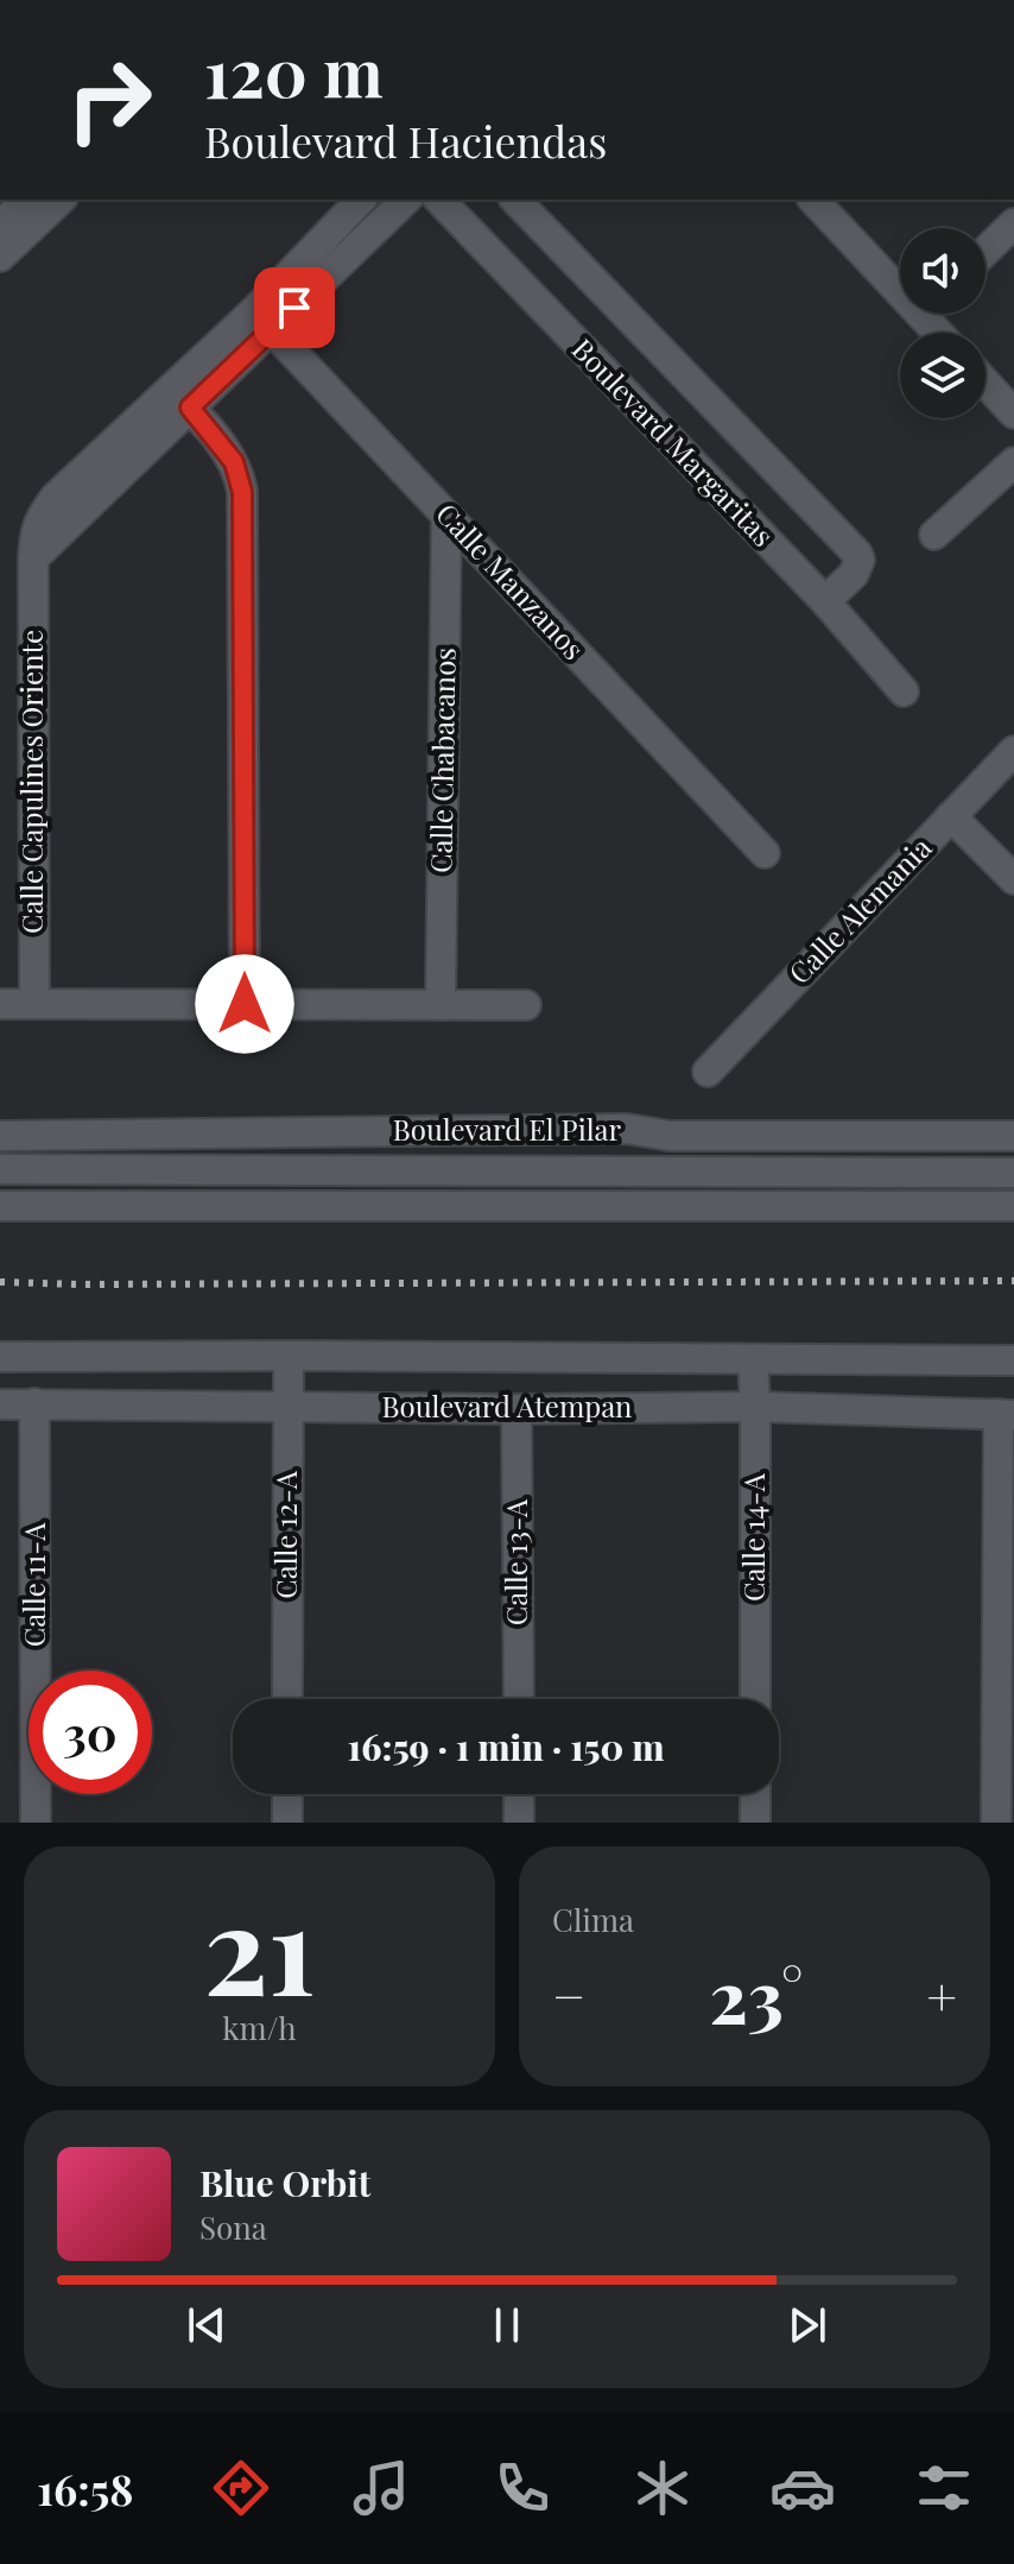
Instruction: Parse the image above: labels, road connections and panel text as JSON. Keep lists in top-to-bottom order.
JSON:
{
  "streets": {
    "street": [
      "Boulevard Margaritas",
      "Calle Manzanos",
      "Calle Chabacanos",
      "Calle Capulines Oriente",
      "Calle Alemania",
      "Boulevard El Pilar",
      "Boulevard Atempan",
      "Calle 12-A",
      "Calle 14-A",
      "Calle 13-A",
      "Calle 11-A"
    ]
  },
  "crossings": [
    ["Calle Manzanos", "Calle Chabacanos"],
    ["Boulevard Atempan", "Calle 12-A"],
    ["Boulevard Atempan", "Calle 14-A"],
    ["Boulevard Atempan", "Calle 13-A"],
    ["Boulevard Atempan", "Calle 11-A"]
  ],
  "page": {
    "turn": ["120 m", "Boulevard Haciendas"],
    "limit": "30",
    "trip": "16:59 · 1 min · 150 m",
    "tile": [
      ["21", "km/h"],
      "Clima"
    ],
    "heat": ["−", "23°", "+"],
    "song": ["Blue Orbit", "Sona"],
    "tabs": "16:58"
  }
}
